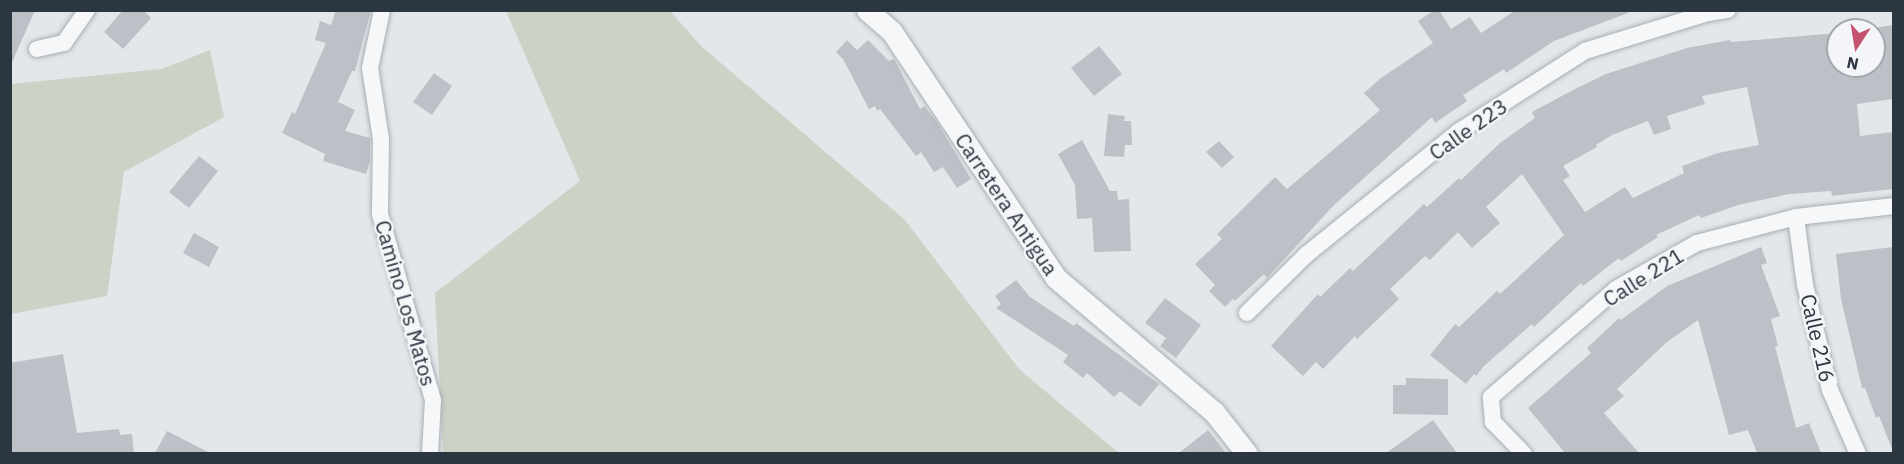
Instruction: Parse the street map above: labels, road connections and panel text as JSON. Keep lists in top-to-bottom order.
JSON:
{
  "streets": {
    "street": [
      "Calle 223",
      "Carretera Antigua",
      "Calle 221",
      "Camino Los Matos",
      "Calle 216"
    ]
  },
  "crossings": [
    ["Calle 221", "Calle 216"]
  ],
  "north": "bottom"
}
